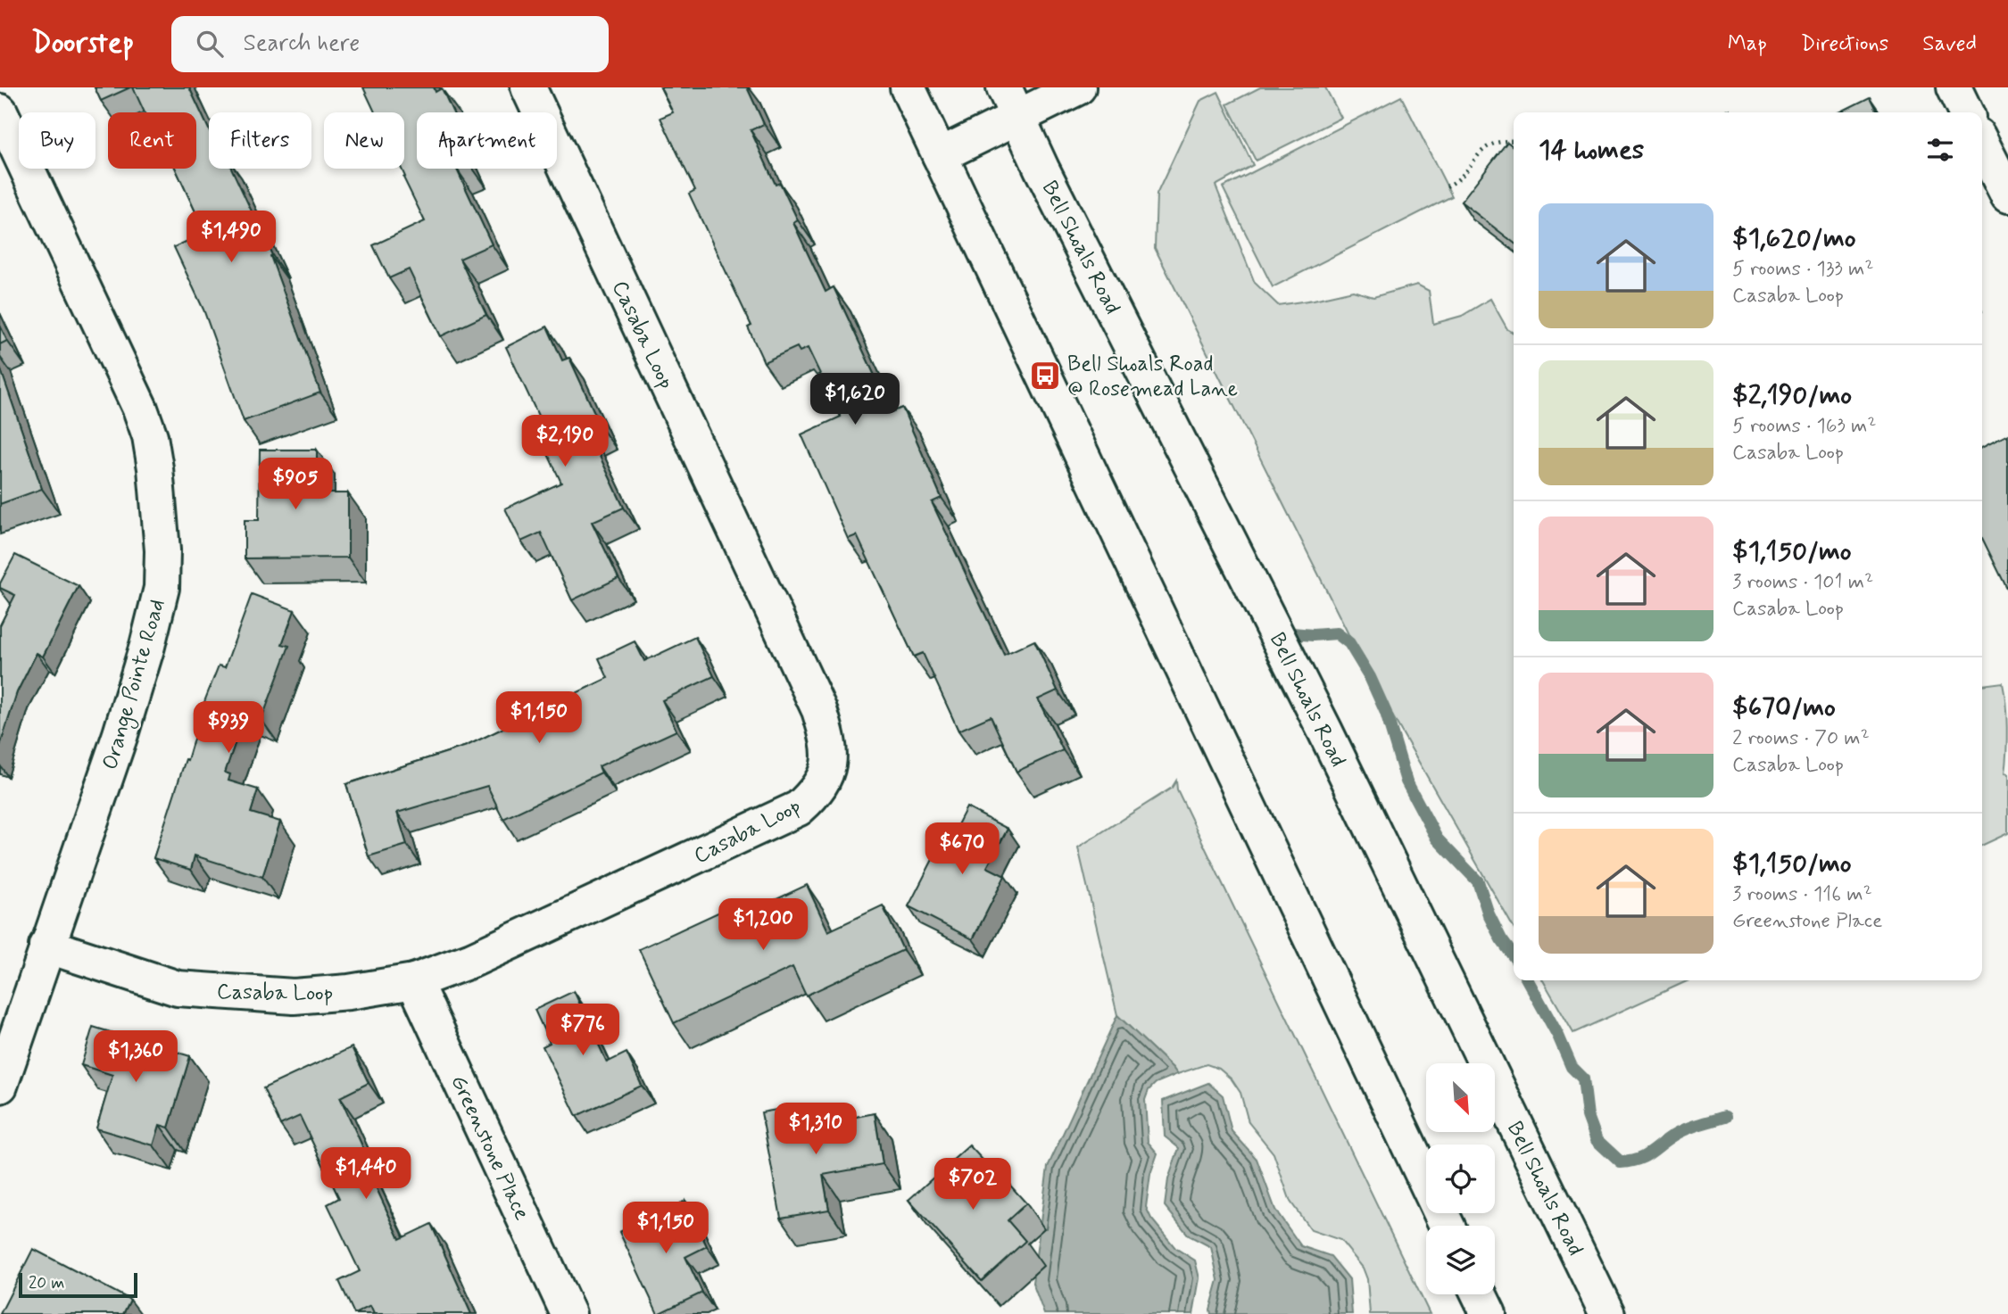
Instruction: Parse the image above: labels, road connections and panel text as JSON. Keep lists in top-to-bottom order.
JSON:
{
  "streets": {
    "street": [
      "Bell Shoals Road",
      "Casaba Loop",
      "Orange Pointe Road",
      "Greenstone Place"
    ]
  },
  "crossings": [
    ["Casaba Loop", "Orange Pointe Road"],
    ["Casaba Loop", "Greenstone Place"]
  ],
  "places": {
    "bus stop": ["Bell Shoals Road @ Rosemead Lane"]
  },
  "scale_bar": "20 m",
  "north": "bottom right",
  "page": {
    "header": "Doorstep",
    "search": "Search here",
    "nav": ["Map", "Directions", "Saved"],
    "chip": [
      "Buy",
      "Rent",
      "Filters",
      "New",
      "Apartment"
    ],
    "heading": "14 homes",
    "list": [
      {
        "name": "$1,620/mo",
        "note": "5 rooms · 133 m² · Casaba Loop"
      },
      {
        "name": "$2,190/mo",
        "note": "5 rooms · 163 m² · Casaba Loop"
      },
      {
        "name": "$1,150/mo",
        "note": "3 rooms · 101 m² · Casaba Loop"
      },
      {
        "name": "$670/mo",
        "note": "2 rooms · 70 m² · Casaba Loop"
      },
      {
        "name": "$1,150/mo",
        "note": "3 rooms · 116 m² · Greenstone Place"
      }
    ],
    "price": [
      "$1,490",
      "$1,620",
      "$2,190",
      "$905",
      "$1,150",
      "$939",
      "$670",
      "$1,200",
      "$776",
      "$1,360",
      "$1,310",
      "$1,440",
      "$702",
      "$1,150"
    ],
    "scale": "20 m"
  }
}
